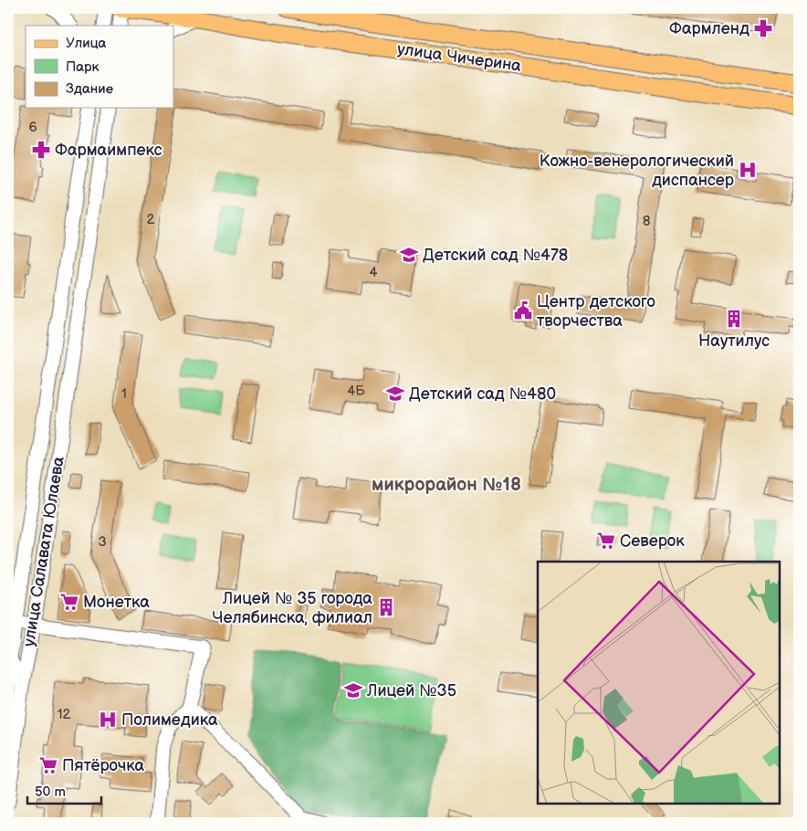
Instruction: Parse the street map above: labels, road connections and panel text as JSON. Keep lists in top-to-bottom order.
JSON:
{
  "streets": {
    "main road": ["улица Чичерина"],
    "street": ["улица Салавата Юлаева"]
  },
  "districts": ["микрорайон №18"],
  "places": {
    "pharmacy": ["Фармленд", "Фармаимпекс"],
    "hospital": ["Кожно-венерологический диспансер", "Полимедика"],
    "school or university": ["Детский сад №478", "Детский сад №480", "Лицей №35"],
    "public building": ["Центр детского творчества"],
    "building": ["Наутилус", "Лицей № 35 города Челябинска, филиал"],
    "supermarket": ["Северок", "Монетка", "Пятёрочка"]
  },
  "house_numbers": [
    "6",
    "2",
    "8",
    "4",
    "4Б",
    "1",
    "3",
    "12"
  ],
  "legend": ["Улица", "Парк", "Здание"],
  "scale_bar": "50 m"
}
